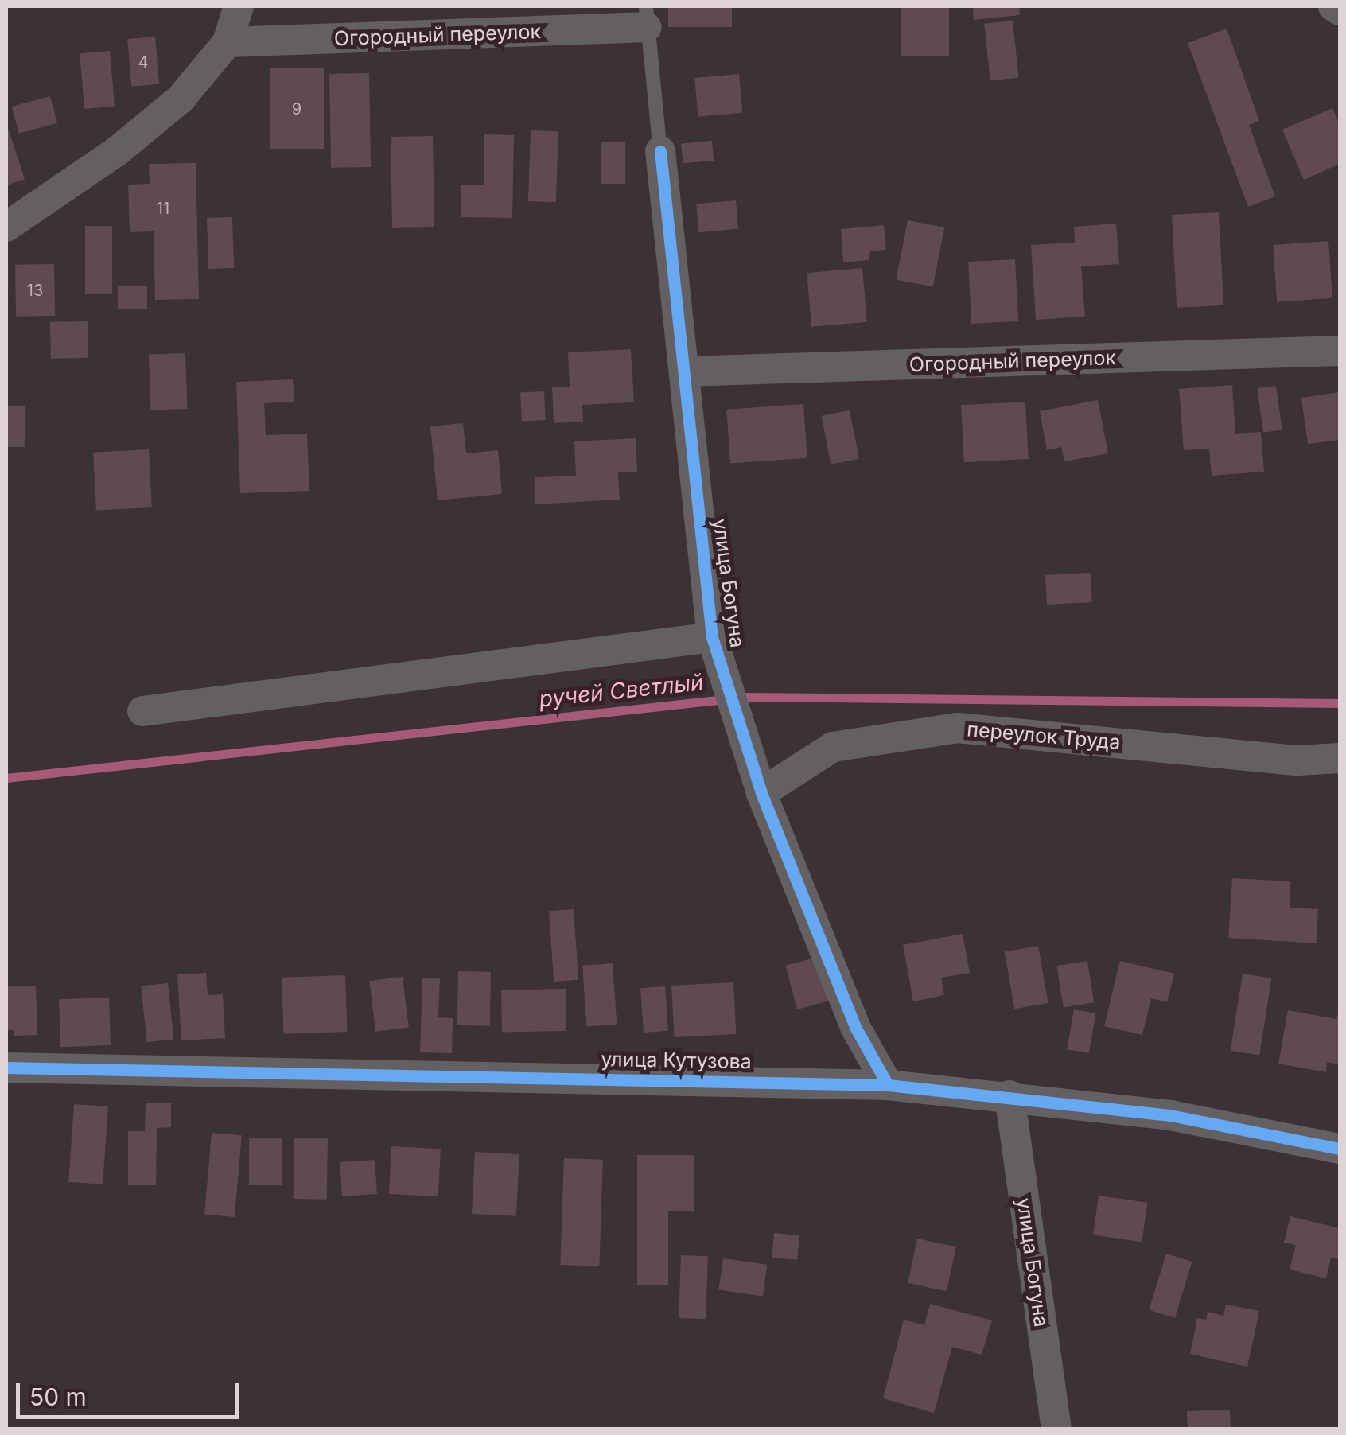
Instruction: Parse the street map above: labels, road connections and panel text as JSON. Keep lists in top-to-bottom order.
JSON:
{
  "streets": {
    "street": [
      "Огородный переулок",
      "улица Богуна",
      "переулок Труда",
      "улица Кутузова"
    ]
  },
  "crossings": [
    ["Огородный переулок", "улица Богуна"],
    ["улица Богуна", "переулок Труда"],
    ["улица Богуна", "улица Кутузова"]
  ],
  "water": ["ручей Светлый"],
  "house_numbers": [
    "4",
    "9",
    "11",
    "13"
  ],
  "scale_bar": "50 m"
}
